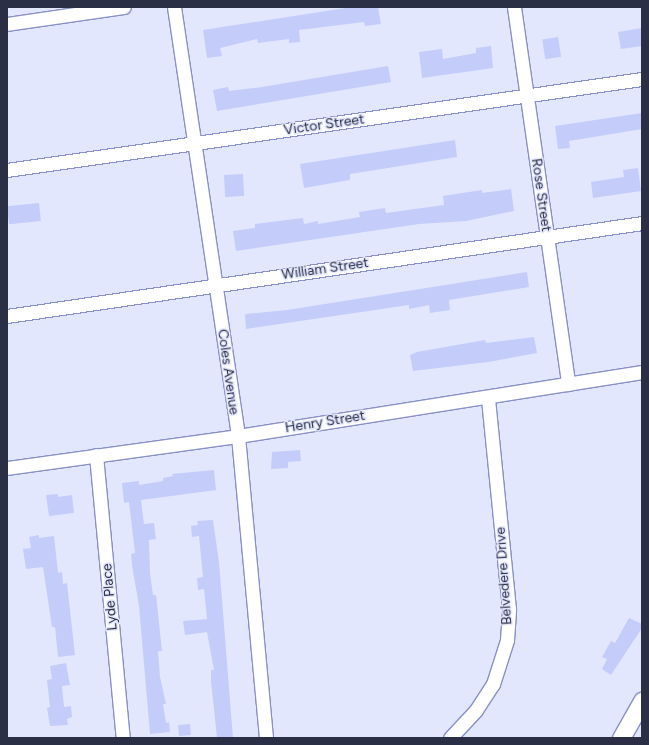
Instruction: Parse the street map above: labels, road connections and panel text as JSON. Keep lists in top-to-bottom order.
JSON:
{
  "streets": {
    "street": [
      "Victor Street",
      "Rose Street",
      "William Street",
      "Coles Avenue",
      "Henry Street",
      "Belvedere Drive",
      "Lyde Place"
    ]
  },
  "crossings": [
    ["Victor Street", "Rose Street"],
    ["Victor Street", "Coles Avenue"],
    ["Rose Street", "William Street"],
    ["Rose Street", "Henry Street"],
    ["William Street", "Coles Avenue"],
    ["Coles Avenue", "Henry Street"],
    ["Henry Street", "Belvedere Drive"],
    ["Henry Street", "Lyde Place"]
  ]
}
